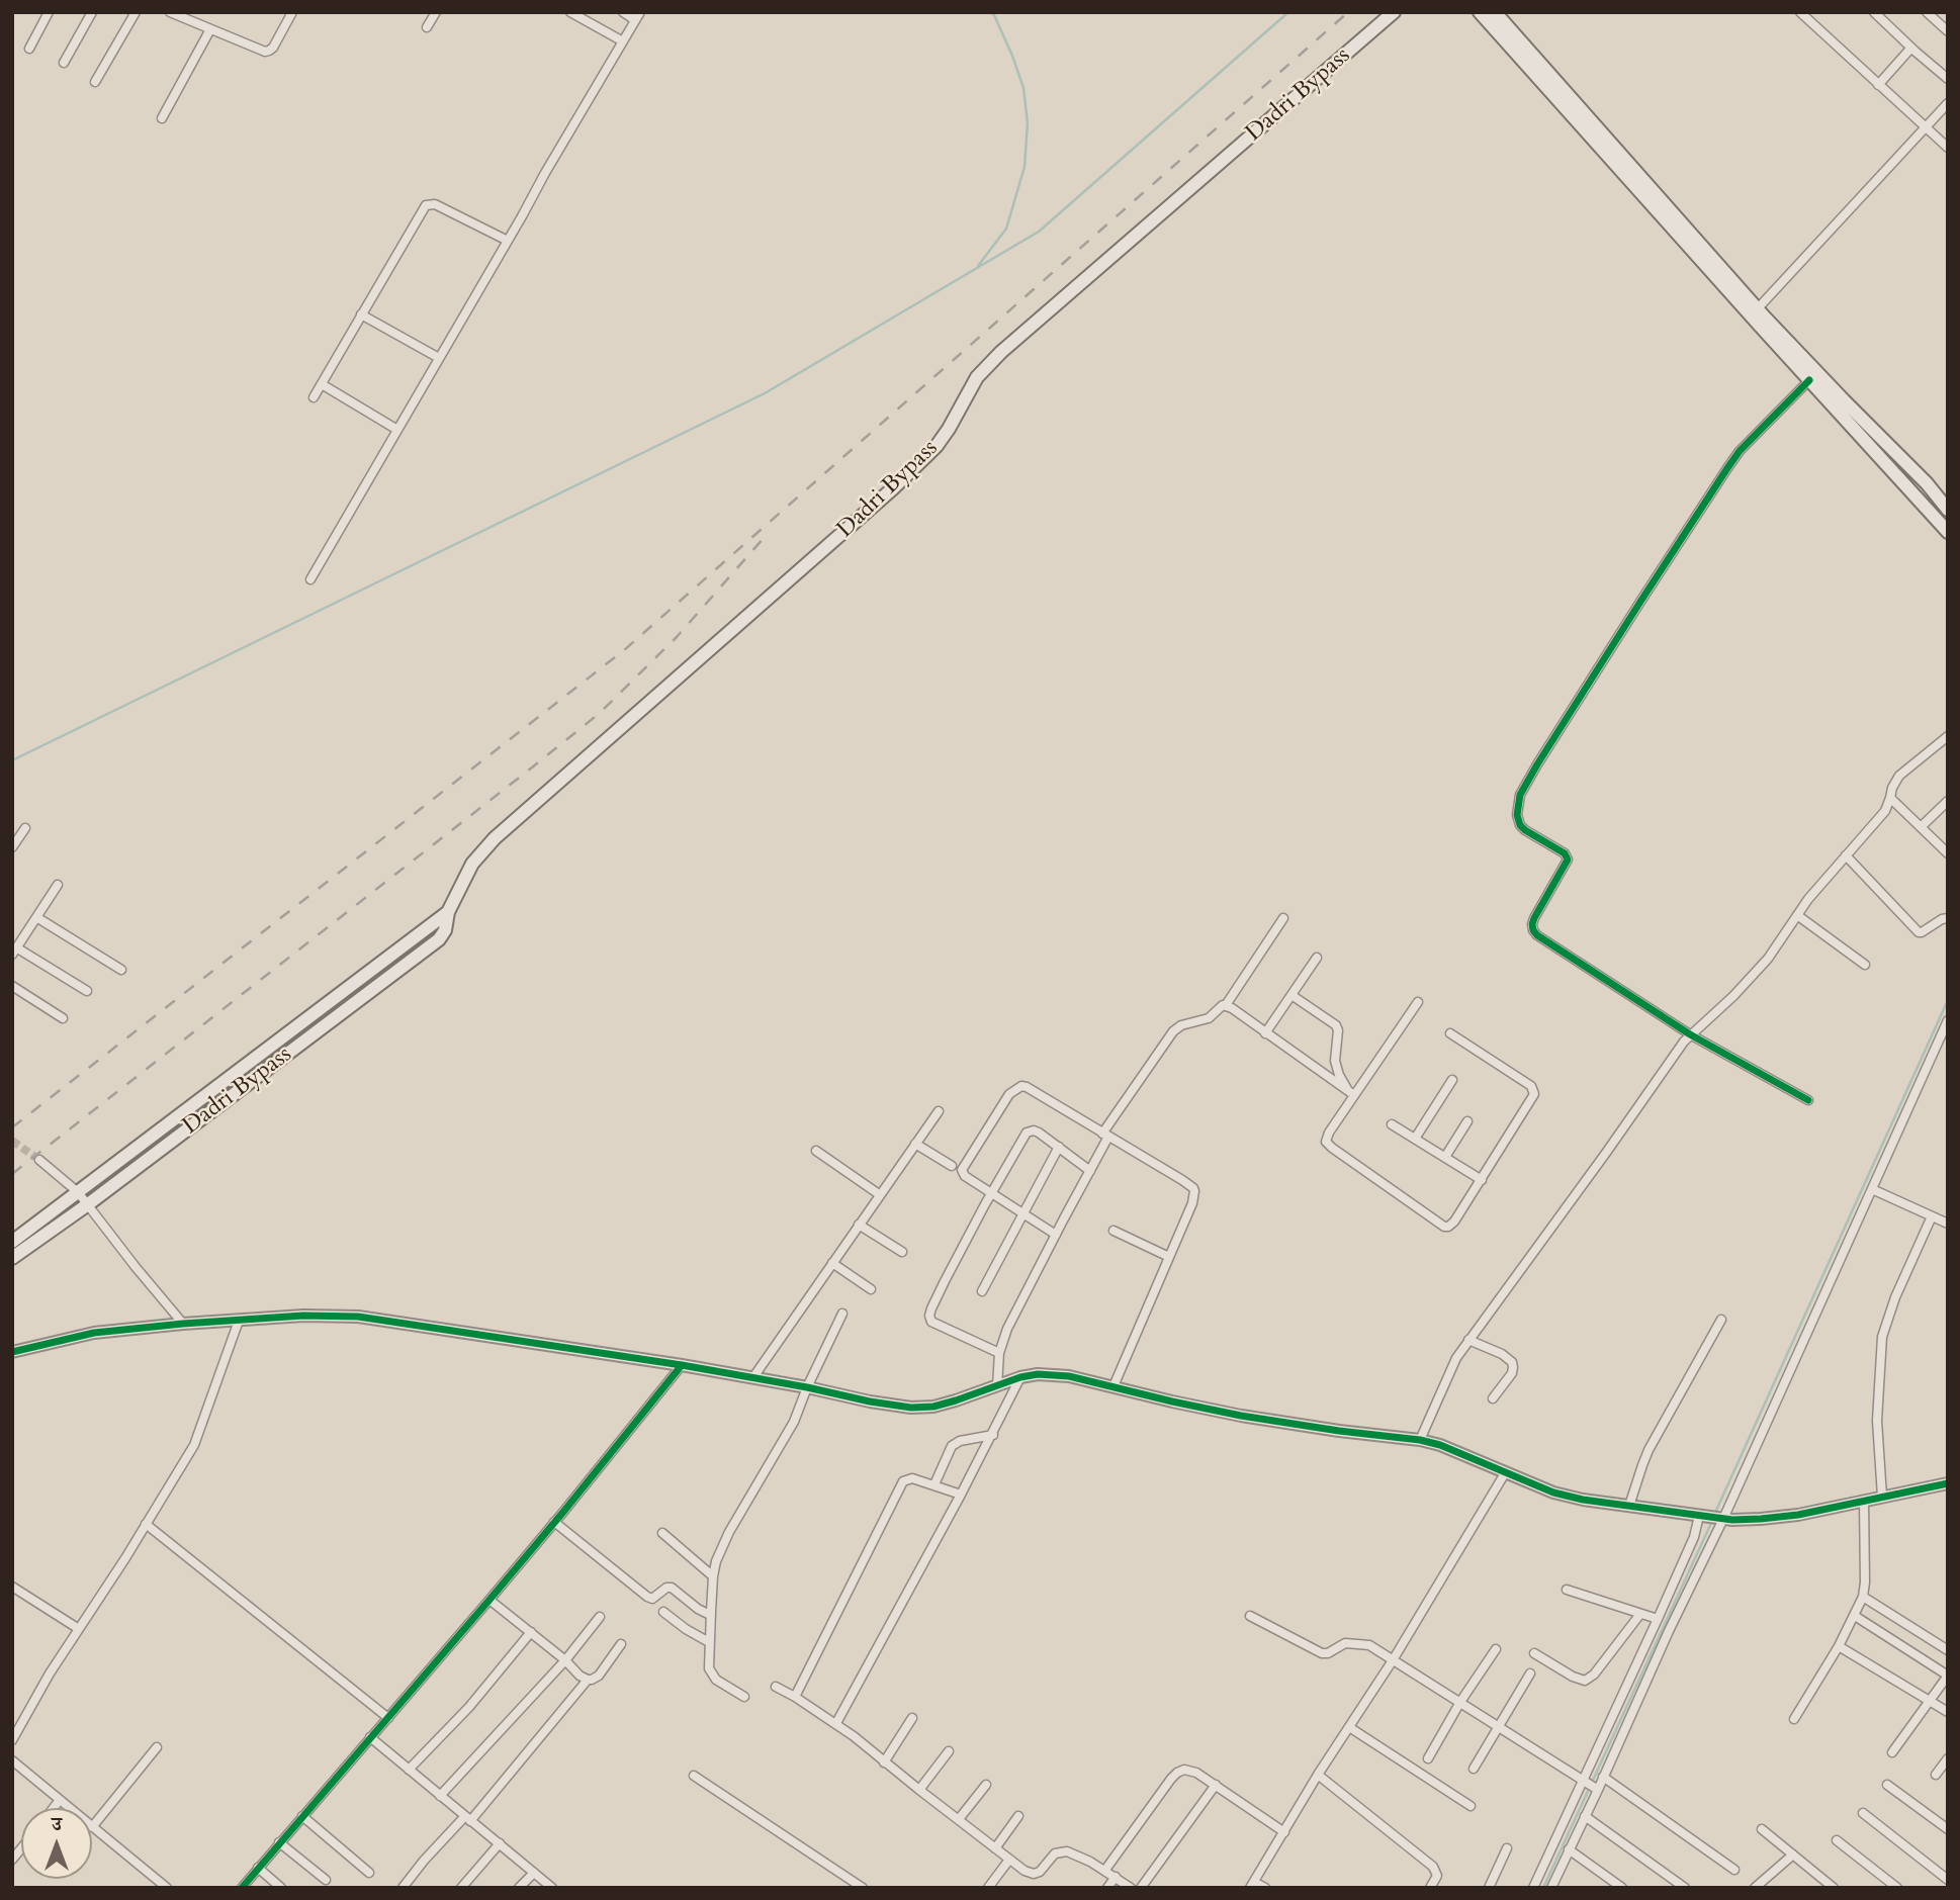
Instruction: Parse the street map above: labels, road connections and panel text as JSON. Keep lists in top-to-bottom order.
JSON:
{
  "streets": {
    "main road": ["Dadri Bypass"]
  },
  "north": "top"
}
